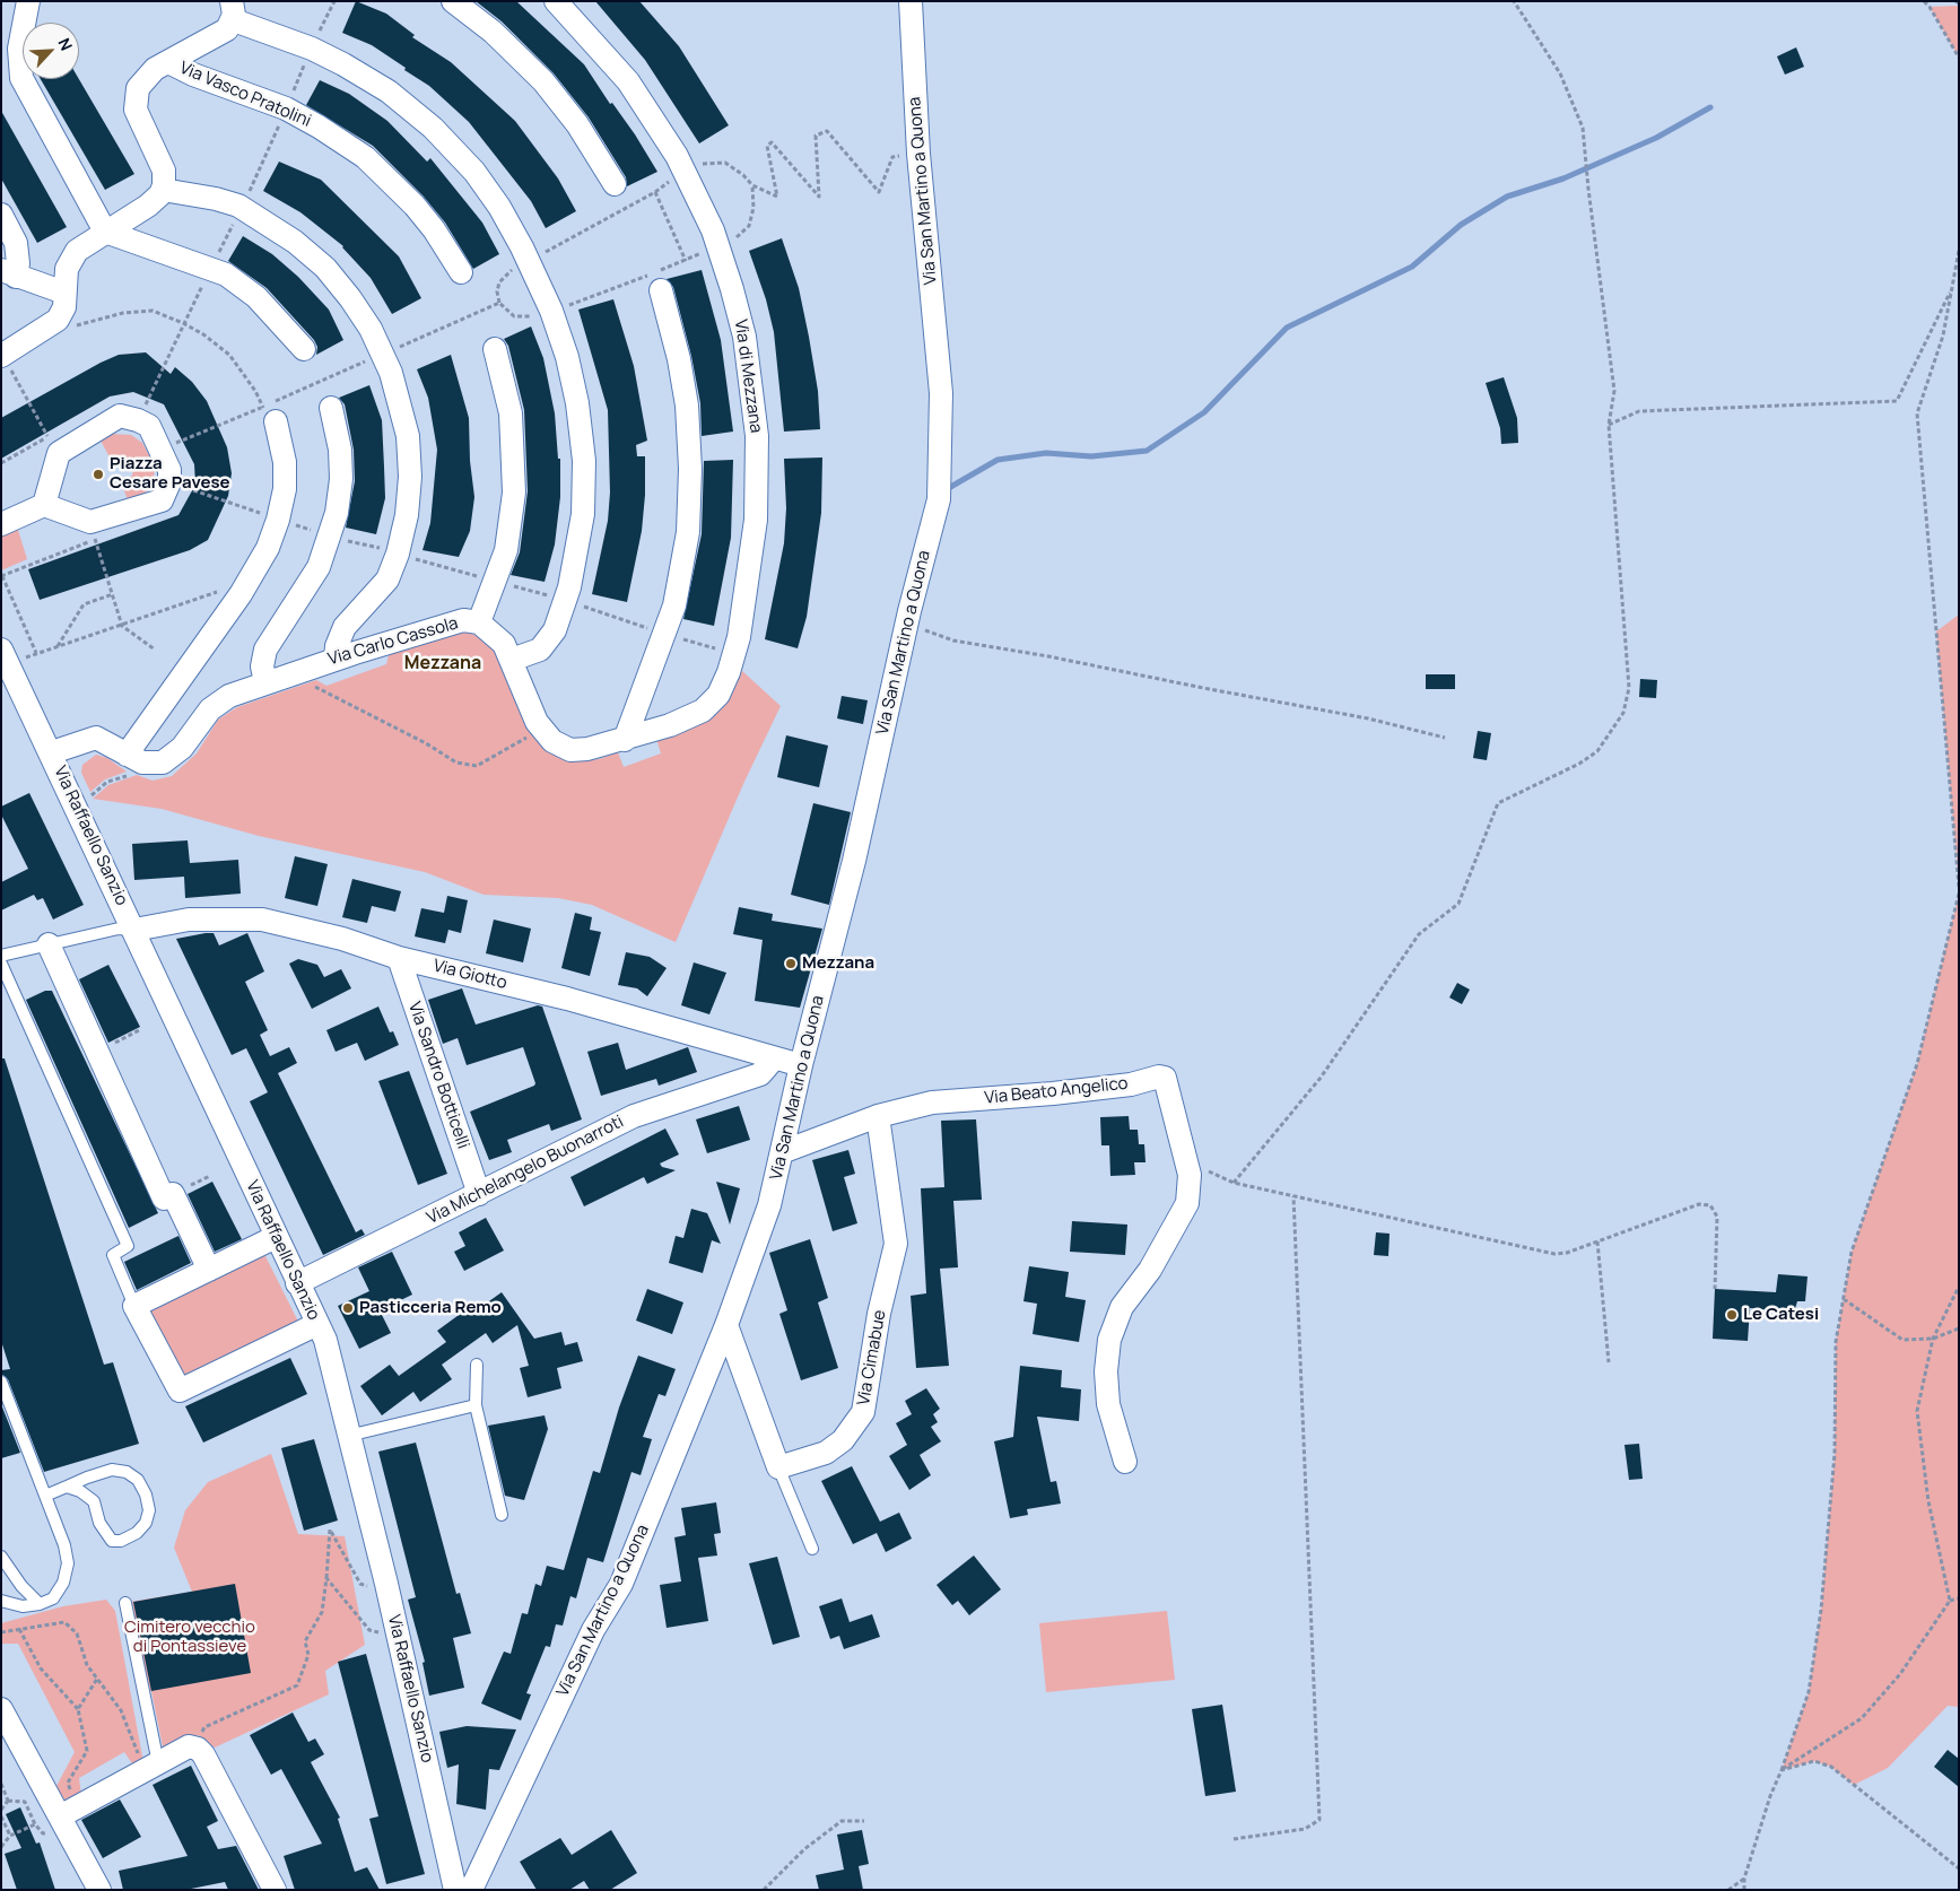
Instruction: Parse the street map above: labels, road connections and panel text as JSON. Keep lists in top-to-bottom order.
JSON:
{
  "streets": {
    "street": [
      "Via Vasco Pratolini",
      "Via San Martino a Quona",
      "Via di Mezzana",
      "Via Carlo Cassola",
      "Via Raffaello Sanzio",
      "Via Giotto",
      "Via Sandro Botticelli",
      "Via Beato Angelico",
      "Via Michelangelo Buonarroti",
      "Via Cimabue"
    ]
  },
  "crossings": [
    ["Via San Martino a Quona", "Via Giotto"],
    ["Via San Martino a Quona", "Via Beato Angelico"],
    ["Via San Martino a Quona", "Via Michelangelo Buonarroti"],
    ["Via di Mezzana", "Via Carlo Cassola"],
    ["Via Carlo Cassola", "Via Raffaello Sanzio"],
    ["Via Raffaello Sanzio", "Via Giotto"],
    ["Via Raffaello Sanzio", "Via Michelangelo Buonarroti"],
    ["Via Giotto", "Via Sandro Botticelli"],
    ["Via Giotto", "Via Michelangelo Buonarroti"],
    ["Via Sandro Botticelli", "Via Michelangelo Buonarroti"],
    ["Via Beato Angelico", "Via Cimabue"]
  ],
  "districts": ["Mezzana"],
  "parks": ["Cimitero vecchio di Pontassieve"],
  "places": [
    "Piazza Cesare Pavese",
    "Mezzana",
    "Pasticceria Remo",
    "Le Catesi"
  ],
  "north": "top right"
}
